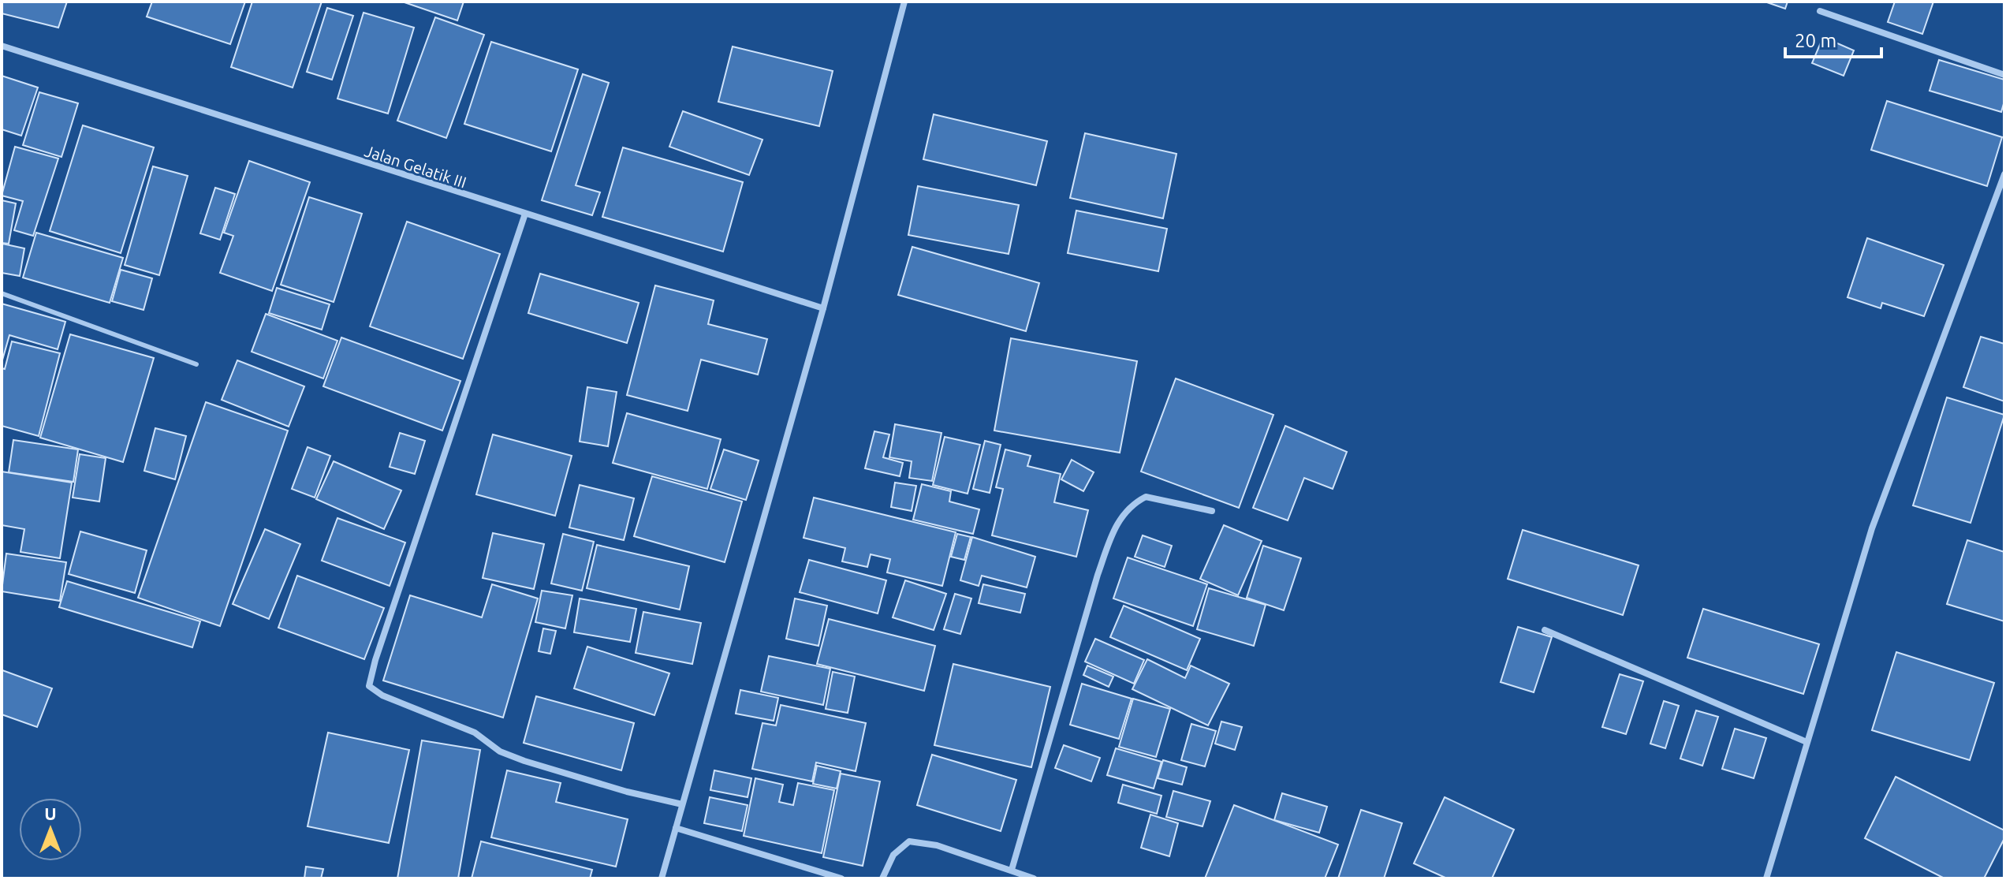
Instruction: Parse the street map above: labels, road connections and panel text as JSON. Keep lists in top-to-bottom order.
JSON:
{
  "streets": {
    "street": ["Jalan Gelatik III"]
  },
  "scale_bar": "20 m",
  "north": "top"
}
